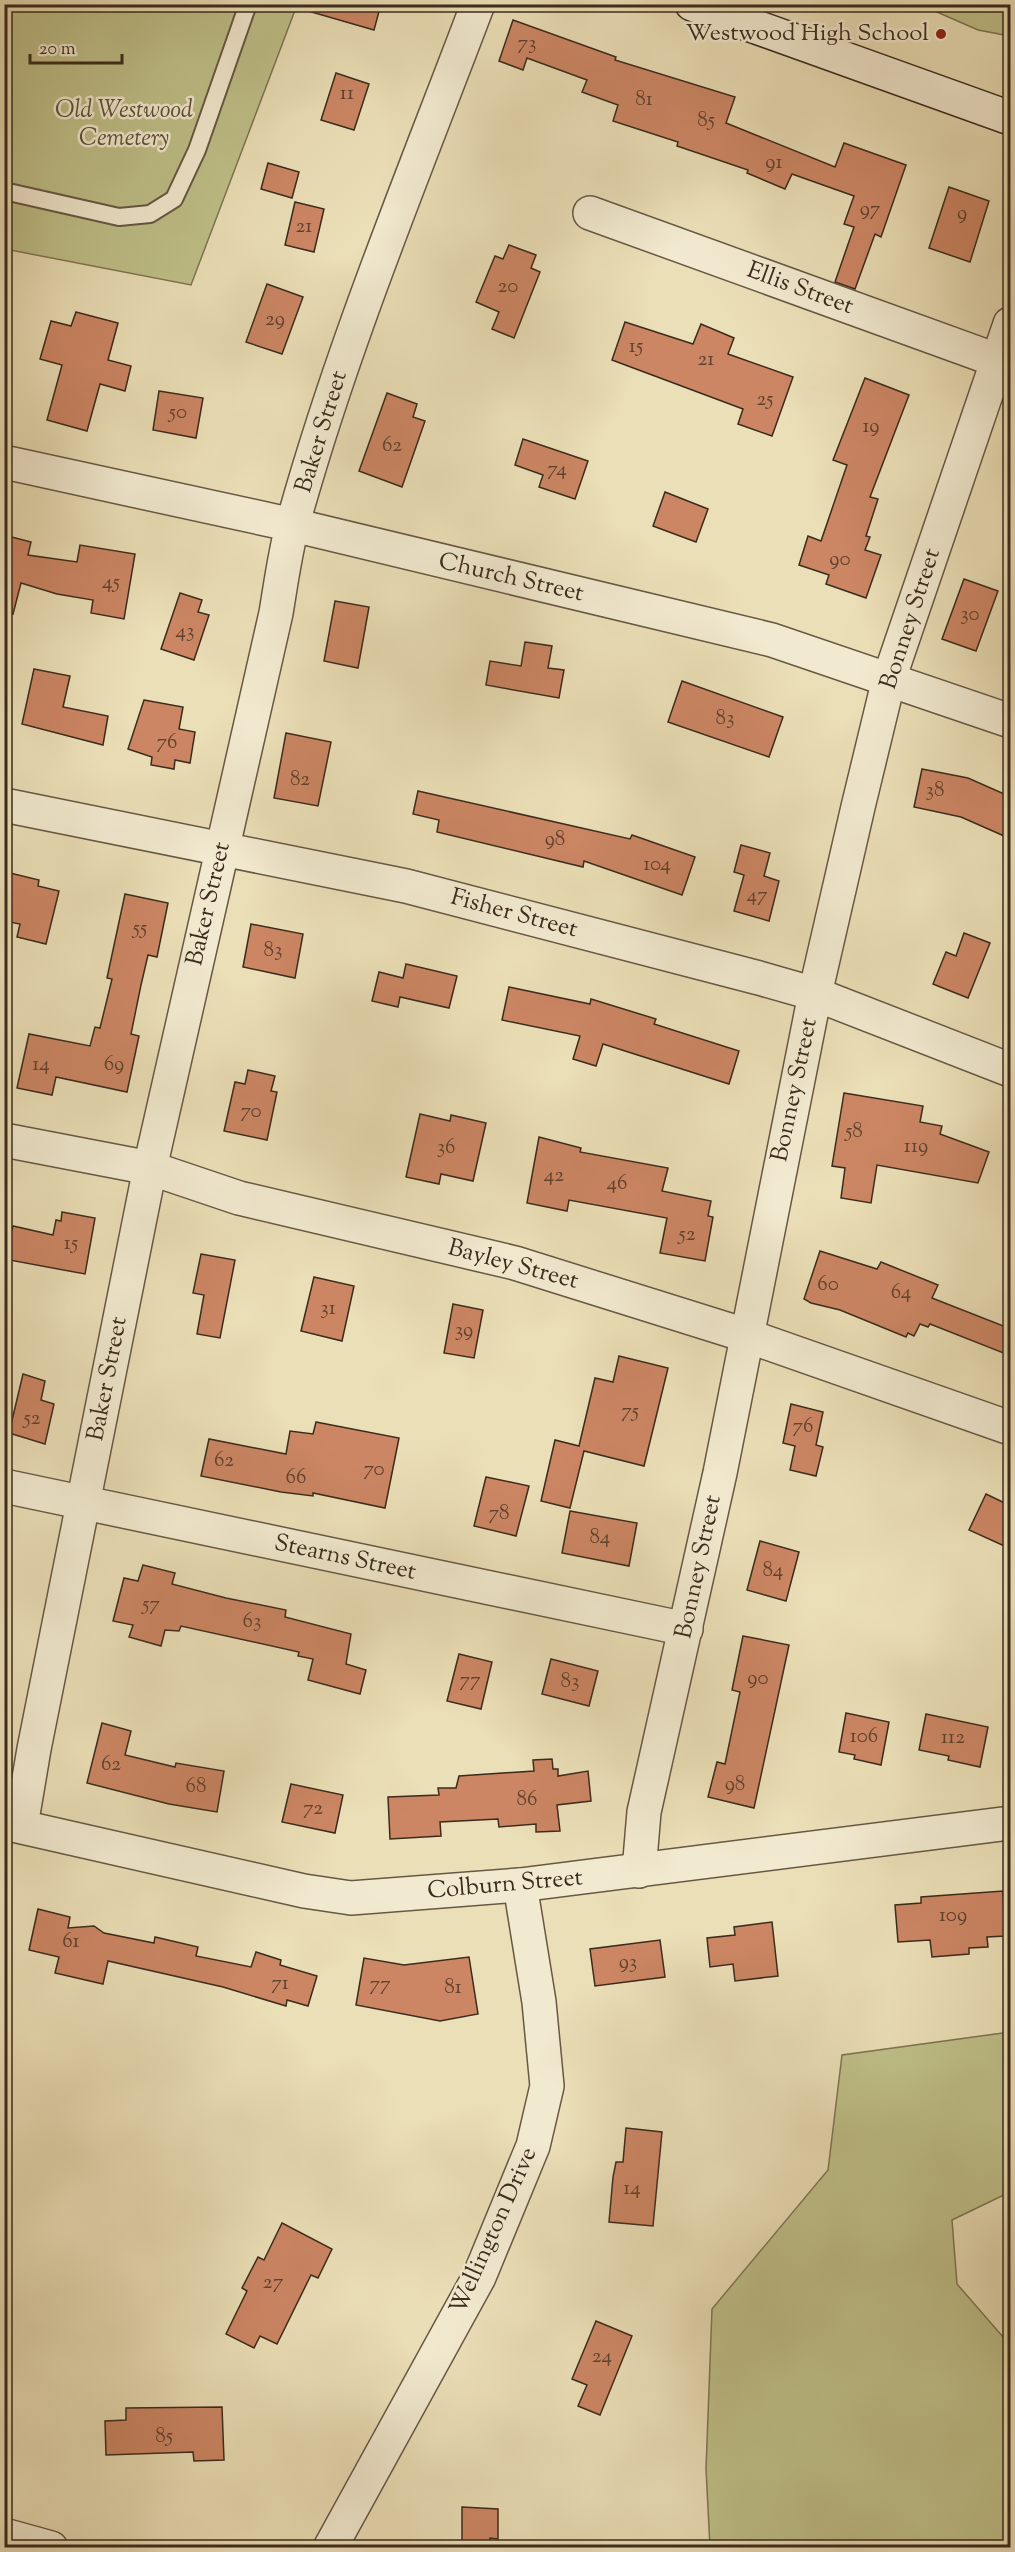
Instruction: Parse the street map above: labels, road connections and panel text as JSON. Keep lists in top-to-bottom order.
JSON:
{
  "streets": {
    "street": [
      "Ellis Street",
      "Baker Street",
      "Church Street",
      "Bonney Street",
      "Fisher Street",
      "Bayley Street",
      "Stearns Street",
      "Colburn Street",
      "Wellington Drive"
    ]
  },
  "crossings": [
    ["Ellis Street", "Bonney Street"],
    ["Baker Street", "Church Street"],
    ["Baker Street", "Fisher Street"],
    ["Baker Street", "Bayley Street"],
    ["Baker Street", "Stearns Street"],
    ["Baker Street", "Colburn Street"],
    ["Church Street", "Bonney Street"],
    ["Bonney Street", "Fisher Street"],
    ["Bonney Street", "Bayley Street"],
    ["Bonney Street", "Stearns Street"],
    ["Bonney Street", "Colburn Street"],
    ["Colburn Street", "Wellington Drive"]
  ],
  "parks": ["Old Westwood Cemetery"],
  "places": ["Westwood High School"],
  "house_numbers": [
    "73",
    "11",
    "81",
    "85",
    "91",
    "97",
    "9",
    "21",
    "20",
    "29",
    "15",
    "21",
    "25",
    "50",
    "19",
    "62",
    "74",
    "90",
    "45",
    "30",
    "43",
    "83",
    "76",
    "82",
    "38",
    "98",
    "104",
    "47",
    "55",
    "83",
    "14",
    "69",
    "70",
    "58",
    "119",
    "36",
    "42",
    "46",
    "52",
    "15",
    "60",
    "64",
    "31",
    "39",
    "75",
    "52",
    "76",
    "62",
    "70",
    "66",
    "78",
    "84",
    "84",
    "57",
    "63",
    "90",
    "77",
    "83",
    "106",
    "112",
    "62",
    "98",
    "68",
    "86",
    "72",
    "109",
    "61",
    "93",
    "71",
    "77",
    "81",
    "14",
    "27",
    "24",
    "85"
  ],
  "scale_bar": "20 m"
}
